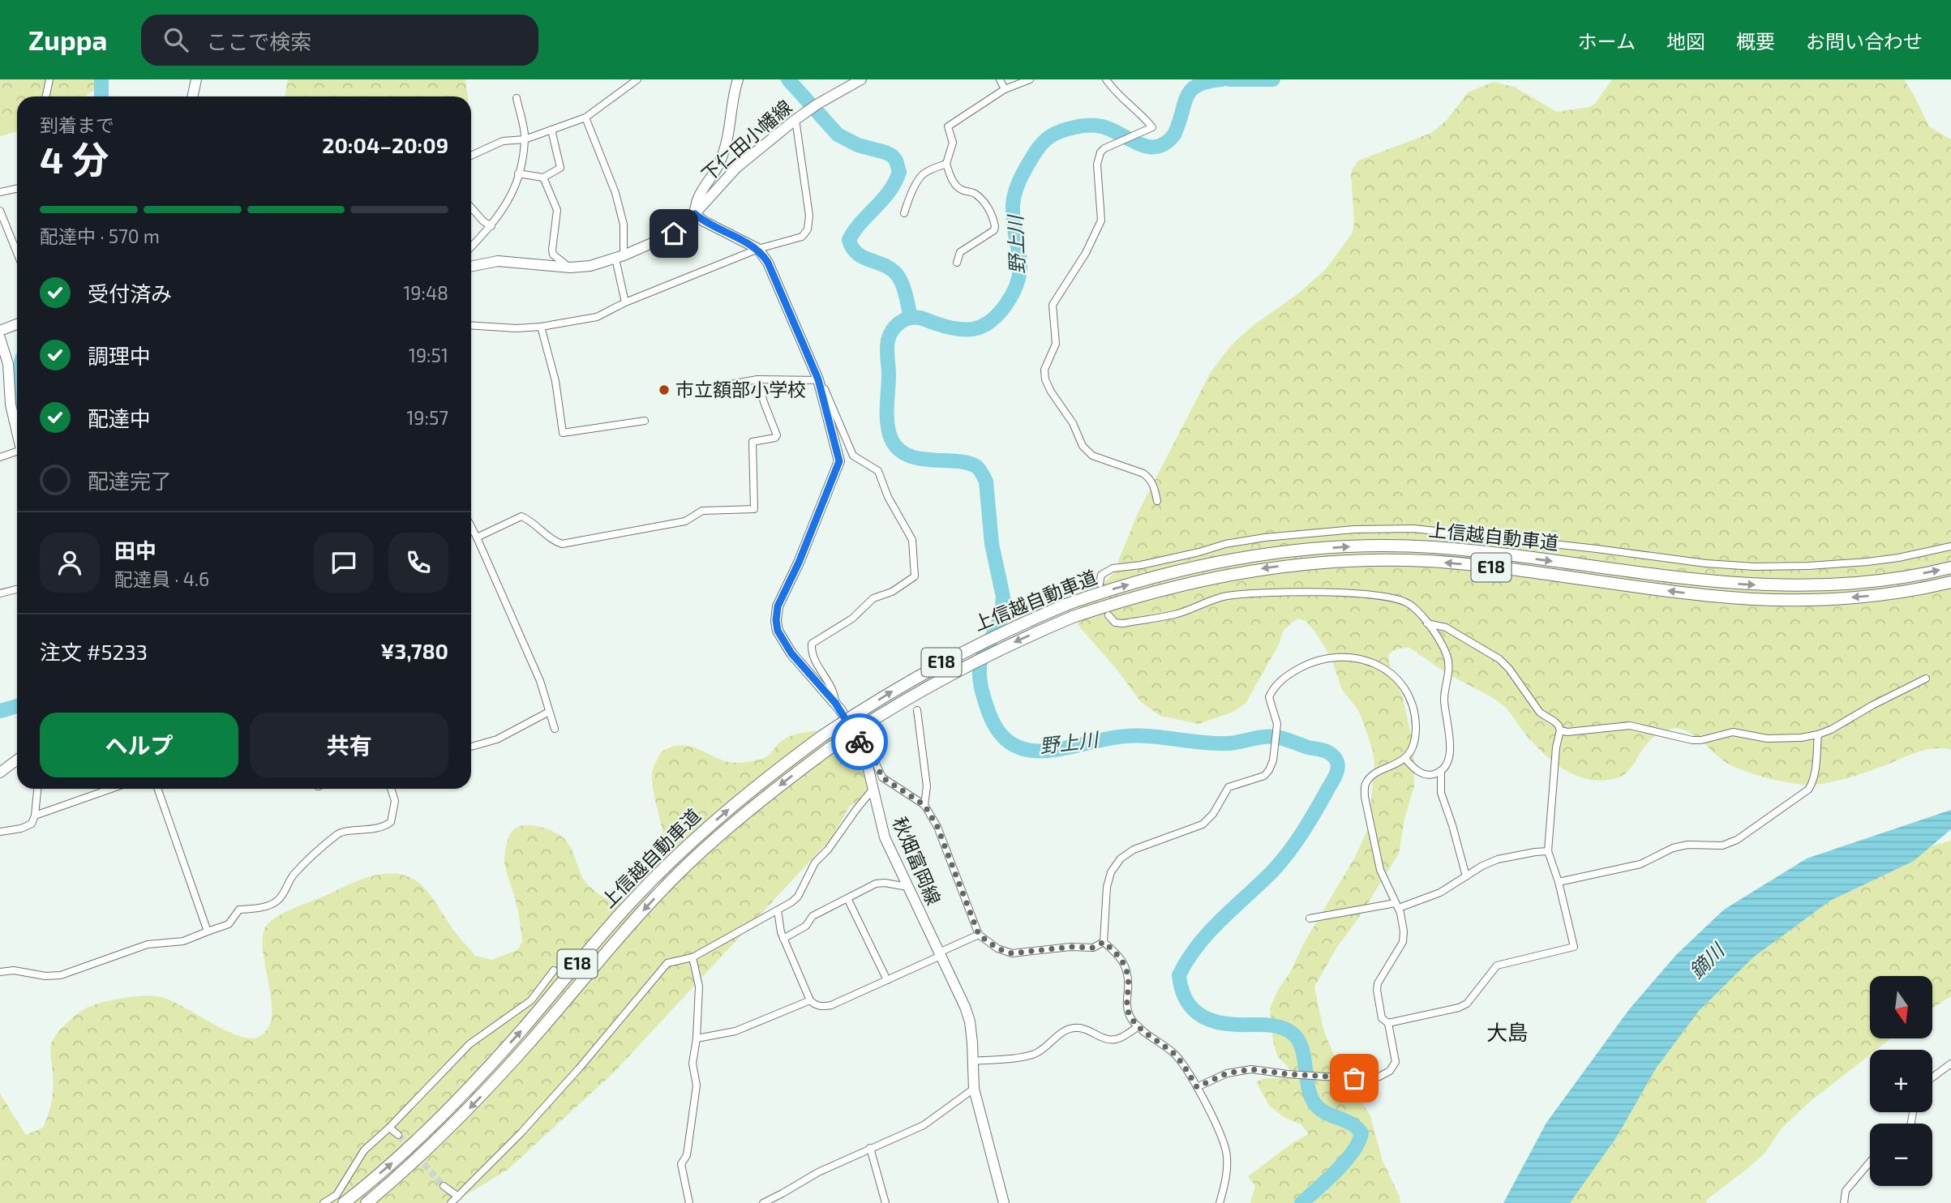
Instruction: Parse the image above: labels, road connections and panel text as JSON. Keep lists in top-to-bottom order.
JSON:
{
  "streets": {
    "highway": ["上信越自動車道", "E18"],
    "main road": ["下仁田小幡線", "秋畑富岡線"]
  },
  "districts": ["大島"],
  "water": ["野上川", "鏑川"],
  "places": ["市立額部小学校"],
  "north": "bottom",
  "page": {
    "header": "Zuppa",
    "search": "ここで検索",
    "nav": [
      "ホーム",
      "地図",
      "概要",
      "お問い合わせ"
    ],
    "heading": ["4 分", "到着まで", "20:04–20:09"],
    "panel": [
      "田中",
      "配達員 · 4.6",
      "注文 #5233",
      "¥3,780"
    ],
    "bar": "配達中 · 570 m",
    "list": [
      ["受付済み", "19:48"],
      ["調理中", "19:51"],
      ["配達中", "19:57"],
      "配達完了"
    ],
    "buttons": ["ヘルプ", "共有"],
    "map_buttons": ["+", "−"]
  }
}
